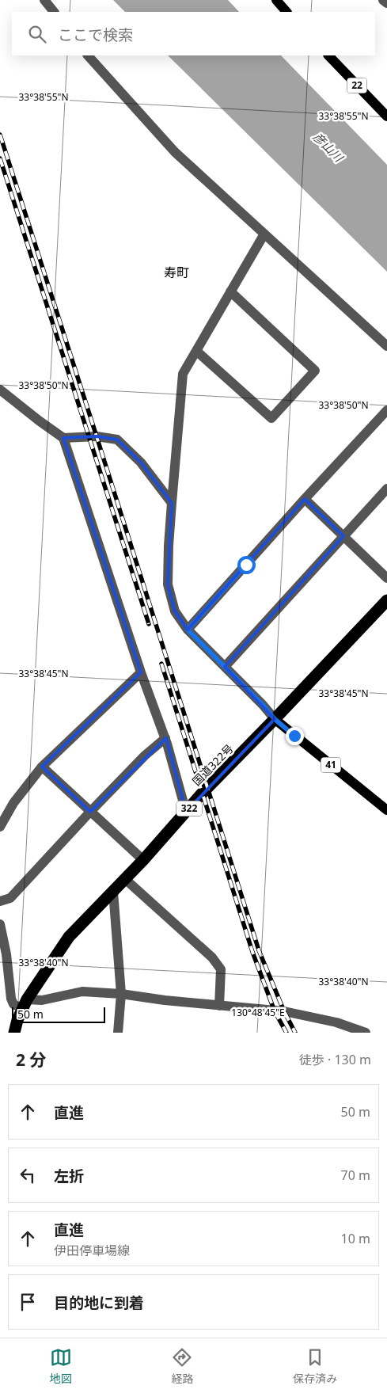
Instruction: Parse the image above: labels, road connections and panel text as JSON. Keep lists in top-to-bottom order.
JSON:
{
  "streets": {
    "highway": ["国道322号", "322"],
    "main road": ["22", "41"]
  },
  "crossings": [
    ["国道322号", "41"]
  ],
  "districts": ["寿町"],
  "water": ["彦山川"],
  "scale_bar": "50 m",
  "page": {
    "search": "ここで検索",
    "scale": "50 m",
    "heading": ["2 分", "徒歩 · 130 m"],
    "list": [
      ["直進", "50 m"],
      ["左折", "70 m"],
      ["直進", "伊田停車場線", "10 m"],
      "目的地に到着"
    ],
    "nav": ["地図", "経路", "保存済み"]
  },
  "coordinates": [
    "33°38'55\"N",
    "33°38'50\"N",
    "33°38'45\"N",
    "33°38'40\"N",
    "130°48'45\"E"
  ]
}
